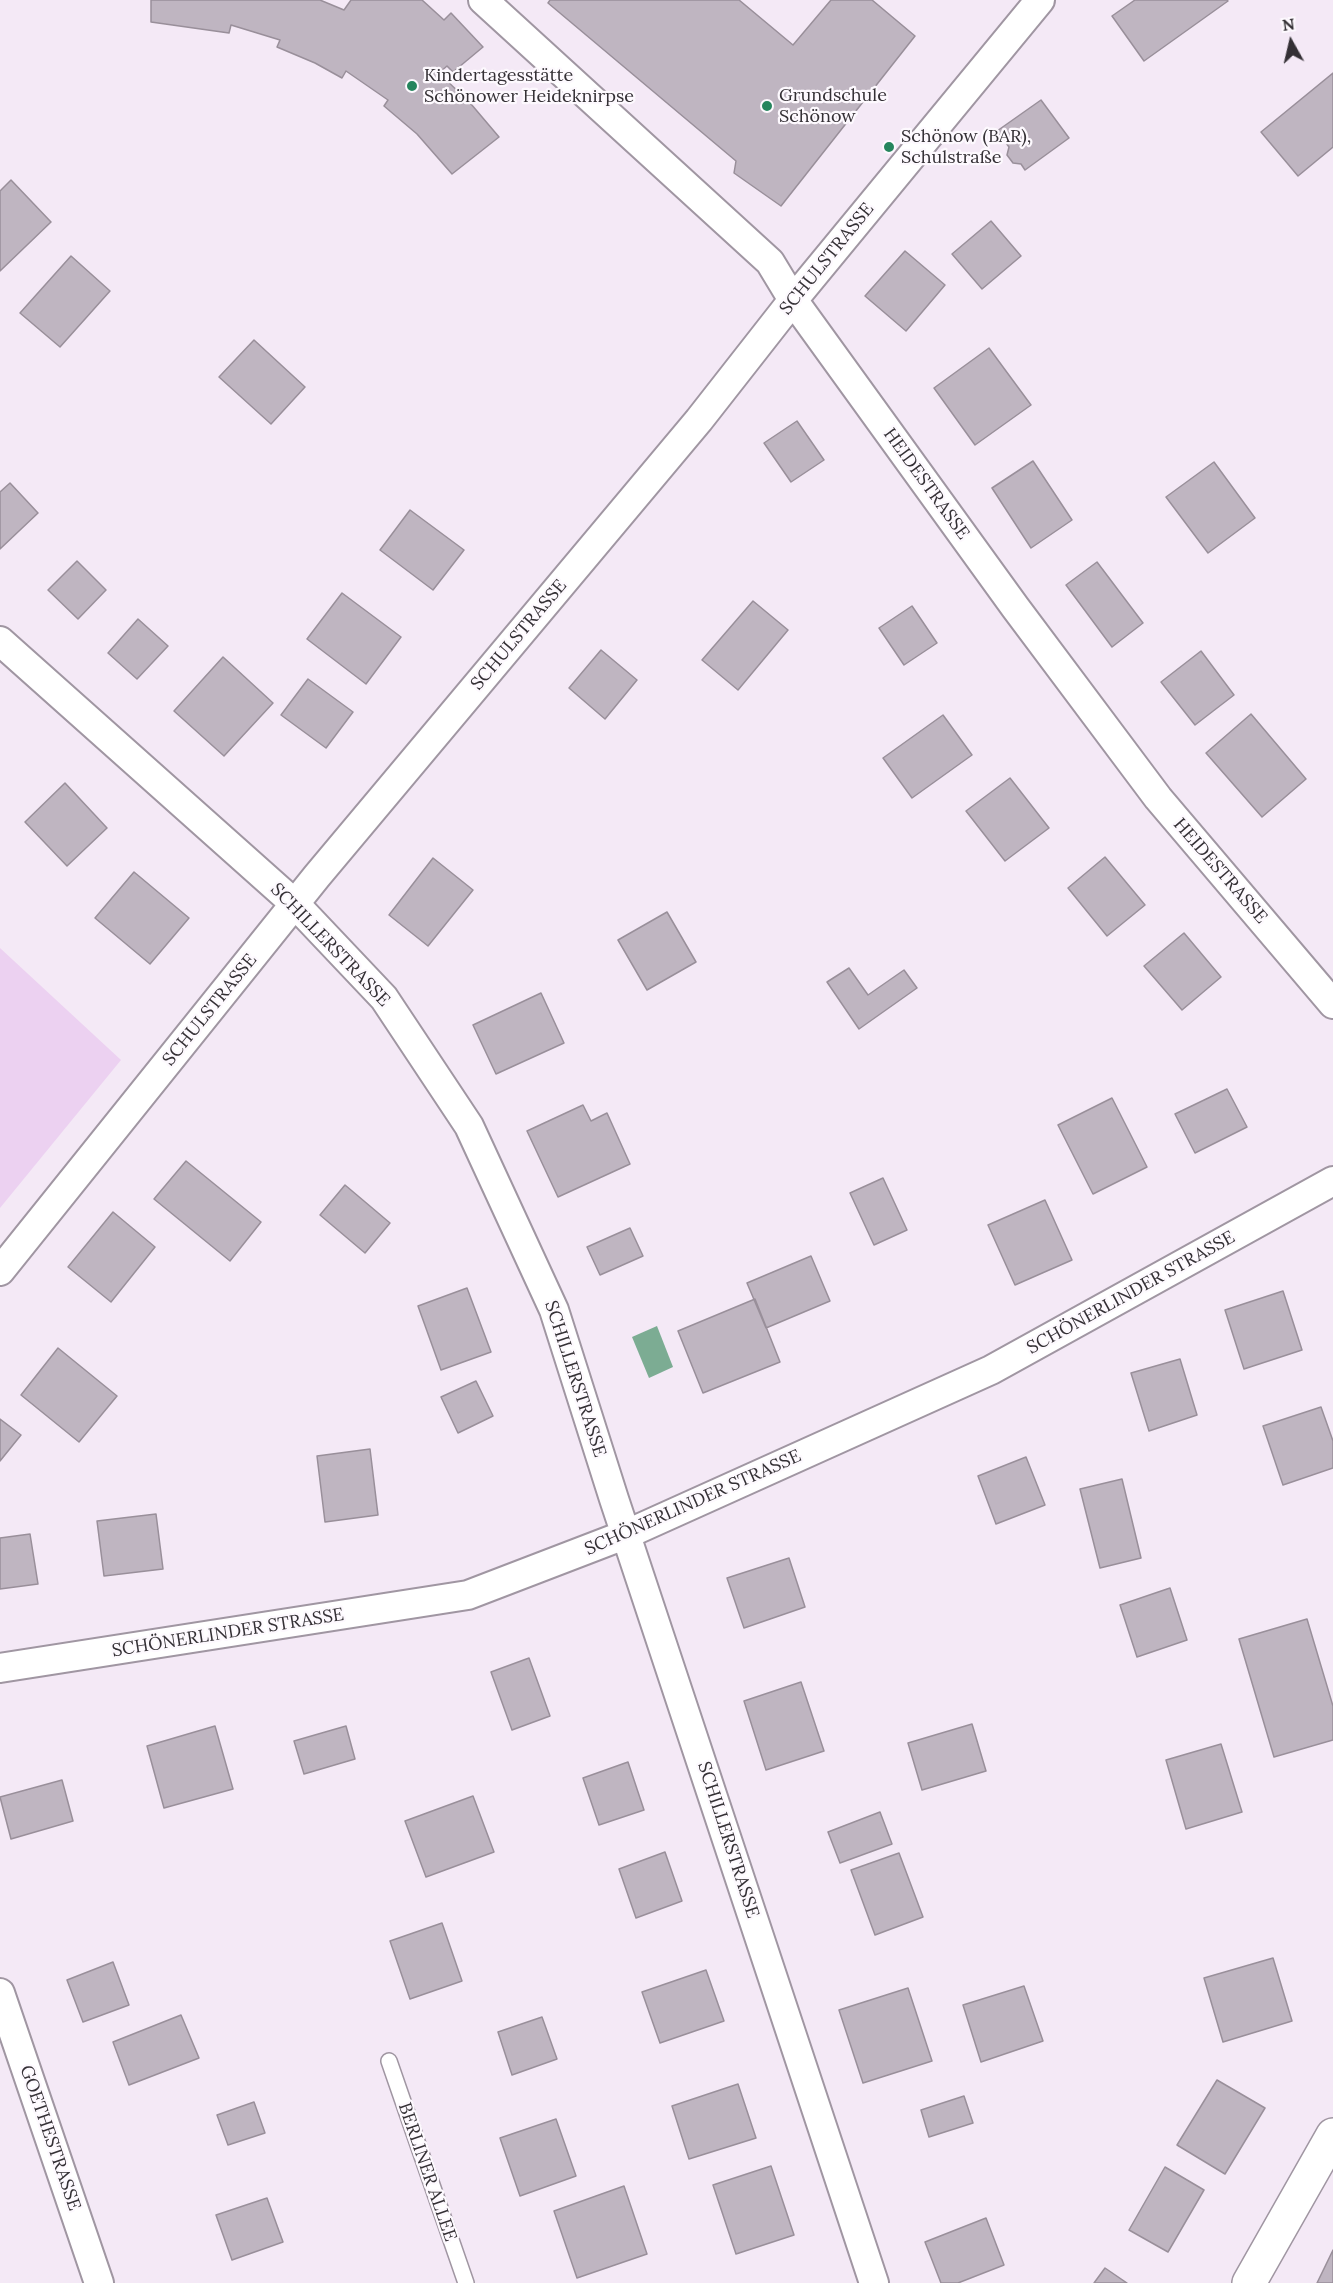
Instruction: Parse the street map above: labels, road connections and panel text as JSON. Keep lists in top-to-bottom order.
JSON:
{
  "streets": {
    "street": [
      "SCHULSTRASSE",
      "HEIDESTRASSE",
      "SCHILLERSTRASSE",
      "SCHÖNERLINDER STRASSE",
      "GOETHESTRASSE"
    ],
    "lane": ["BERLINER ALLEE"]
  },
  "crossings": [
    ["SCHULSTRASSE", "HEIDESTRASSE"],
    ["SCHULSTRASSE", "SCHILLERSTRASSE"],
    ["SCHILLERSTRASSE", "SCHÖNERLINDER STRASSE"]
  ],
  "places": ["Kindertagesstätte Schönower Heideknirpse", "Grundschule Schönow", "Schönow (BAR), Schulstraße"],
  "north": "top"
}
